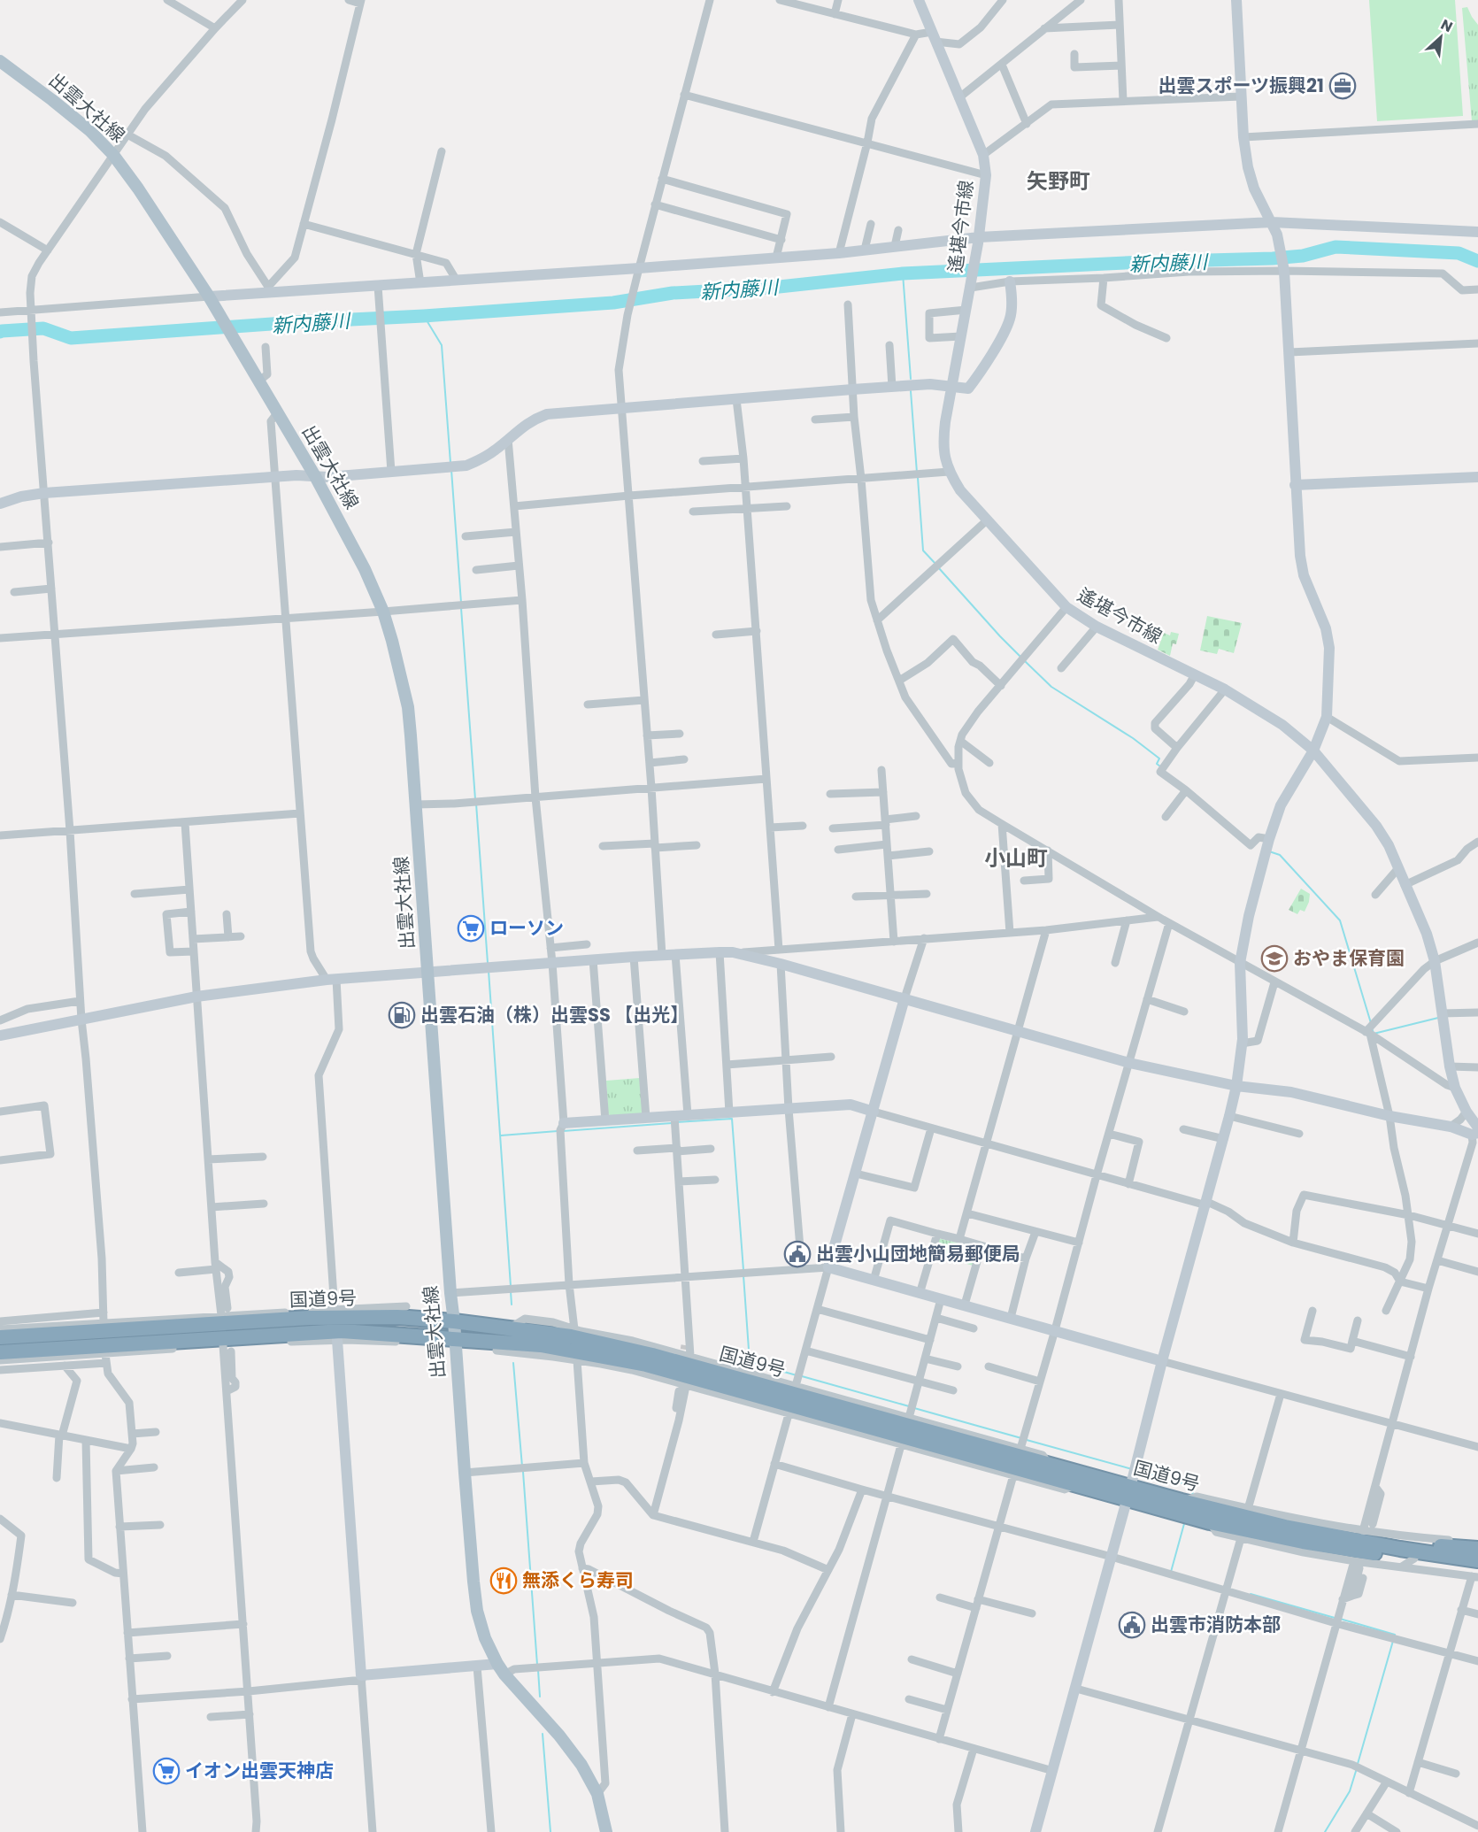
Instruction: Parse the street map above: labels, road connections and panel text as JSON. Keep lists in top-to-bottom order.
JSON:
{
  "streets": {
    "highway": ["国道9号"],
    "main road": ["出雲大社線"],
    "street": ["遙堪今市線"]
  },
  "crossings": [
    ["出雲大社線", "国道9号"]
  ],
  "districts": ["矢野町", "小山町"],
  "water": ["新内藤川"],
  "places": {
    "office": ["出雲スポーツ振興21"],
    "supermarket": ["ローソン", "イオン出雲天神店"],
    "school or university": ["おやま保育園"],
    "fuel station": ["出雲石油（株）出雲SS 【出光】"],
    "public building": ["出雲小山団地簡易郵便局", "出雲市消防本部"],
    "restaurant": ["無添くら寿司"]
  },
  "north": "top right"
}
